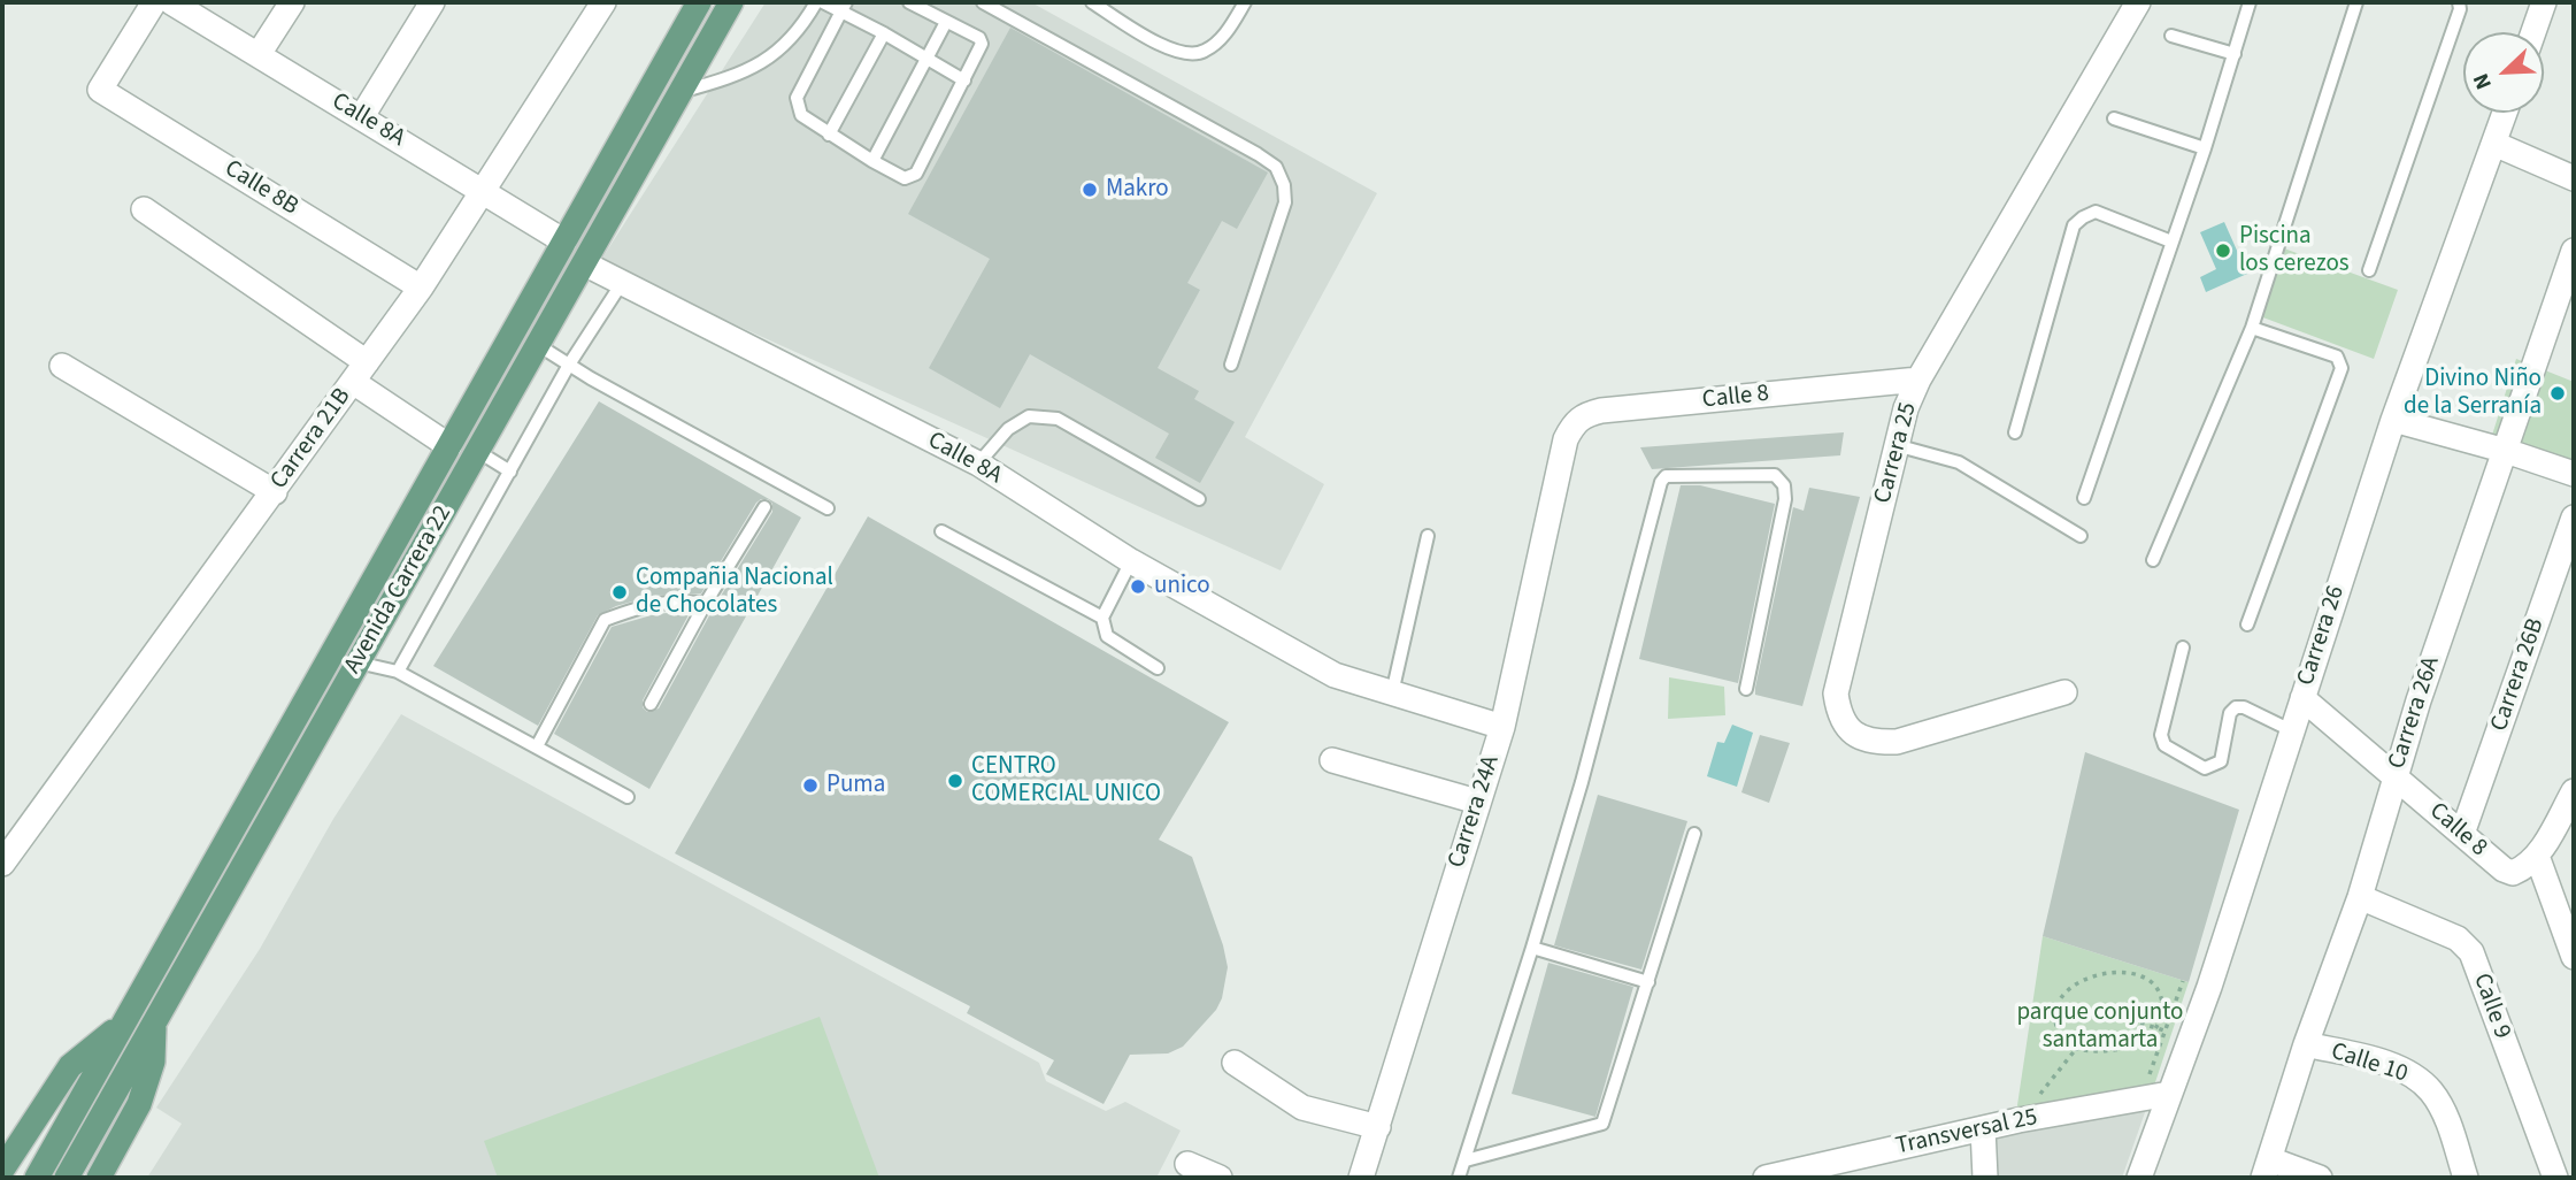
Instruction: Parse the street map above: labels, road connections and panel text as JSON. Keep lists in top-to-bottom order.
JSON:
{
  "streets": {
    "main road": ["Avenida Carrera 22"],
    "street": [
      "Calle 8A",
      "Calle 8B",
      "Calle 8",
      "Carrera 21B",
      "Carrera 25",
      "Carrera 26",
      "Carrera 26B",
      "Carrera 26A",
      "Carrera 24A",
      "Calle 9",
      "Calle 10",
      "Transversal 25"
    ]
  },
  "crossings": [
    ["Calle 8A", "Carrera 21B"],
    ["Calle 8A", "Avenida Carrera 22"],
    ["Calle 8A", "Carrera 24A"],
    ["Calle 8B", "Carrera 21B"],
    ["Calle 8", "Carrera 25"],
    ["Calle 8", "Carrera 26"],
    ["Calle 8", "Carrera 26B"],
    ["Calle 8", "Carrera 26A"],
    ["Calle 8", "Carrera 24A"],
    ["Carrera 26", "Transversal 25"],
    ["Carrera 26A", "Calle 9"],
    ["Carrera 26A", "Calle 10"]
  ],
  "parks": ["parque conjunto santamarta"],
  "places": [
    "Makro",
    "Piscina los cerezos",
    "Divino Niño de la Serranía",
    "unico",
    "Compañia Nacional de Chocolates",
    "CENTRO COMERCIAL UNICO",
    "Puma"
  ],
  "north": "bottom left"
}
